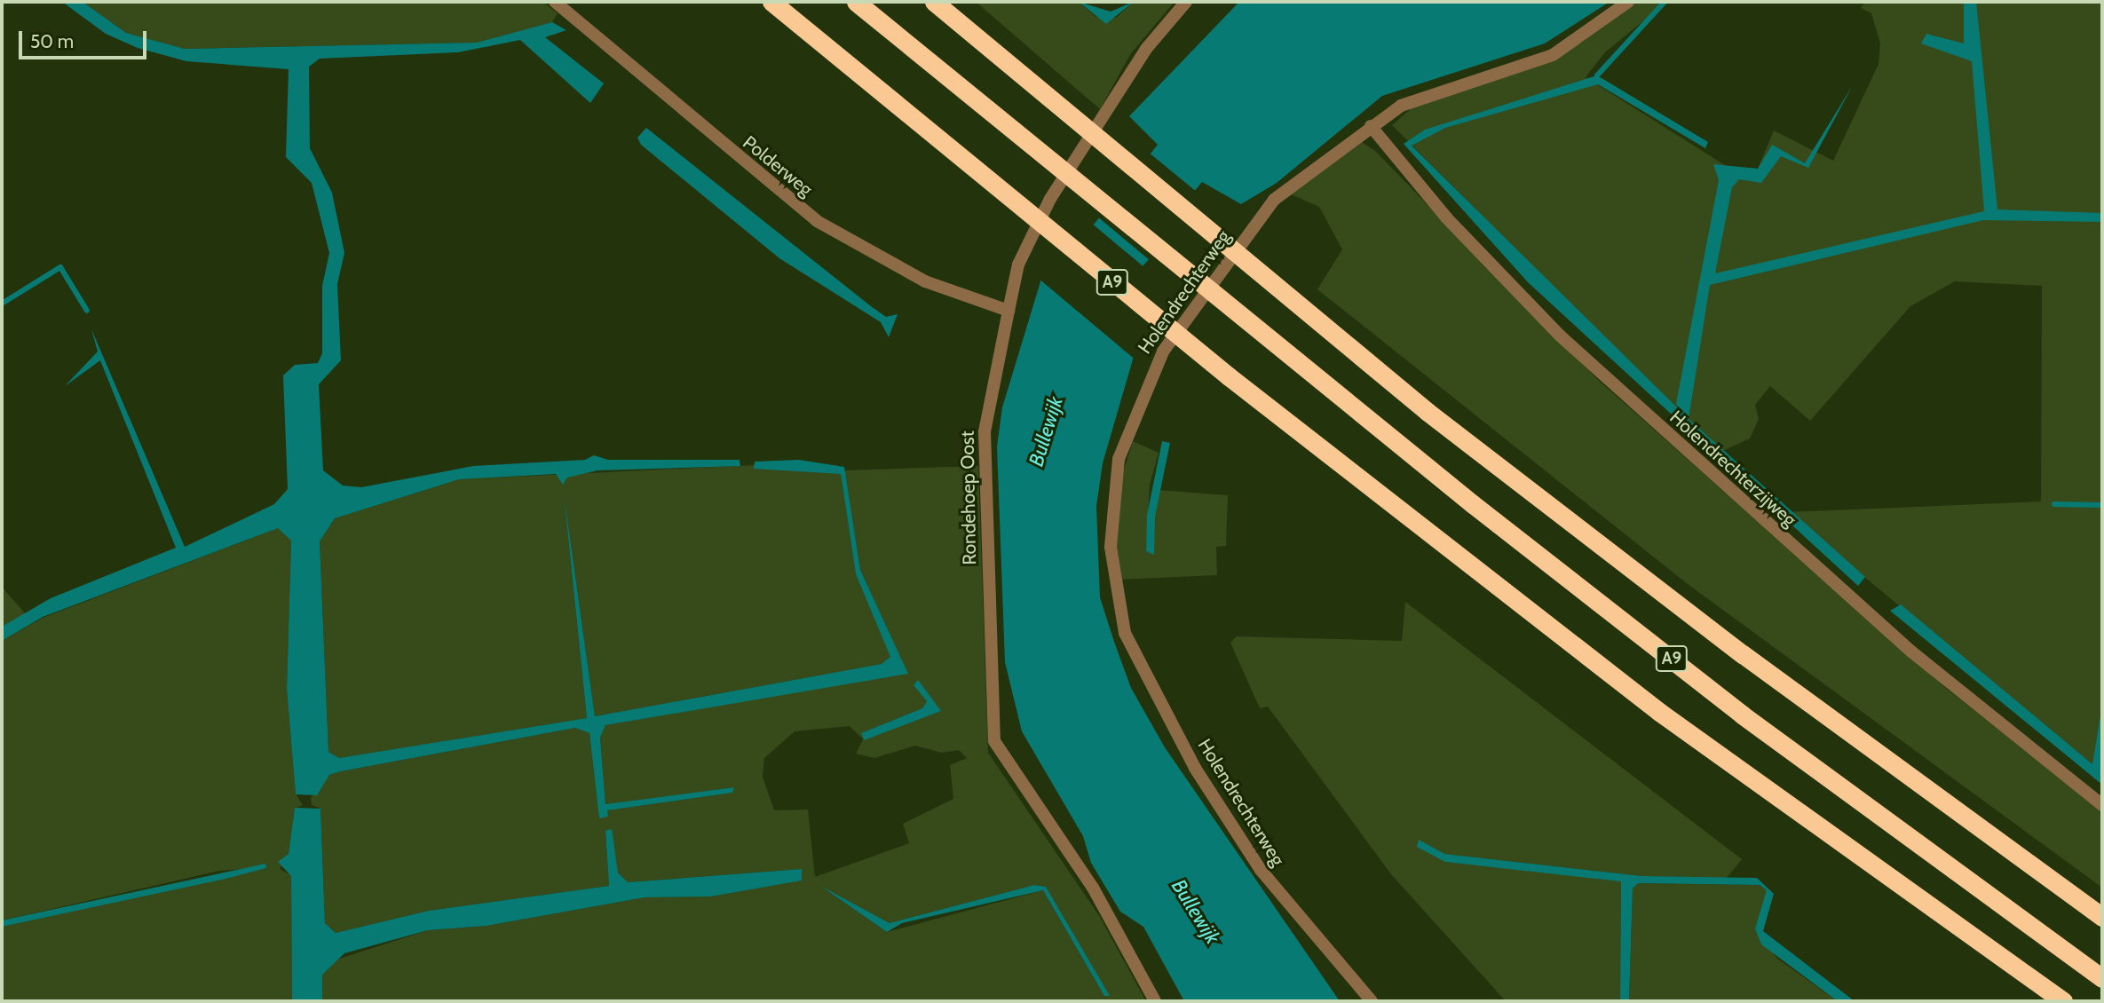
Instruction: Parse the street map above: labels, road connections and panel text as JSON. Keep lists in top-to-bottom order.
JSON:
{
  "streets": {
    "highway": ["A9"],
    "street": [
      "Polderweg",
      "Holendrechterweg",
      "Holendrechterzijweg",
      "Rondehoep Oost"
    ]
  },
  "crossings": [
    ["Polderweg", "Rondehoep Oost"],
    ["Holendrechterweg", "Holendrechterzijweg"]
  ],
  "water": ["Bullewijk"],
  "scale_bar": "50 m"
}
